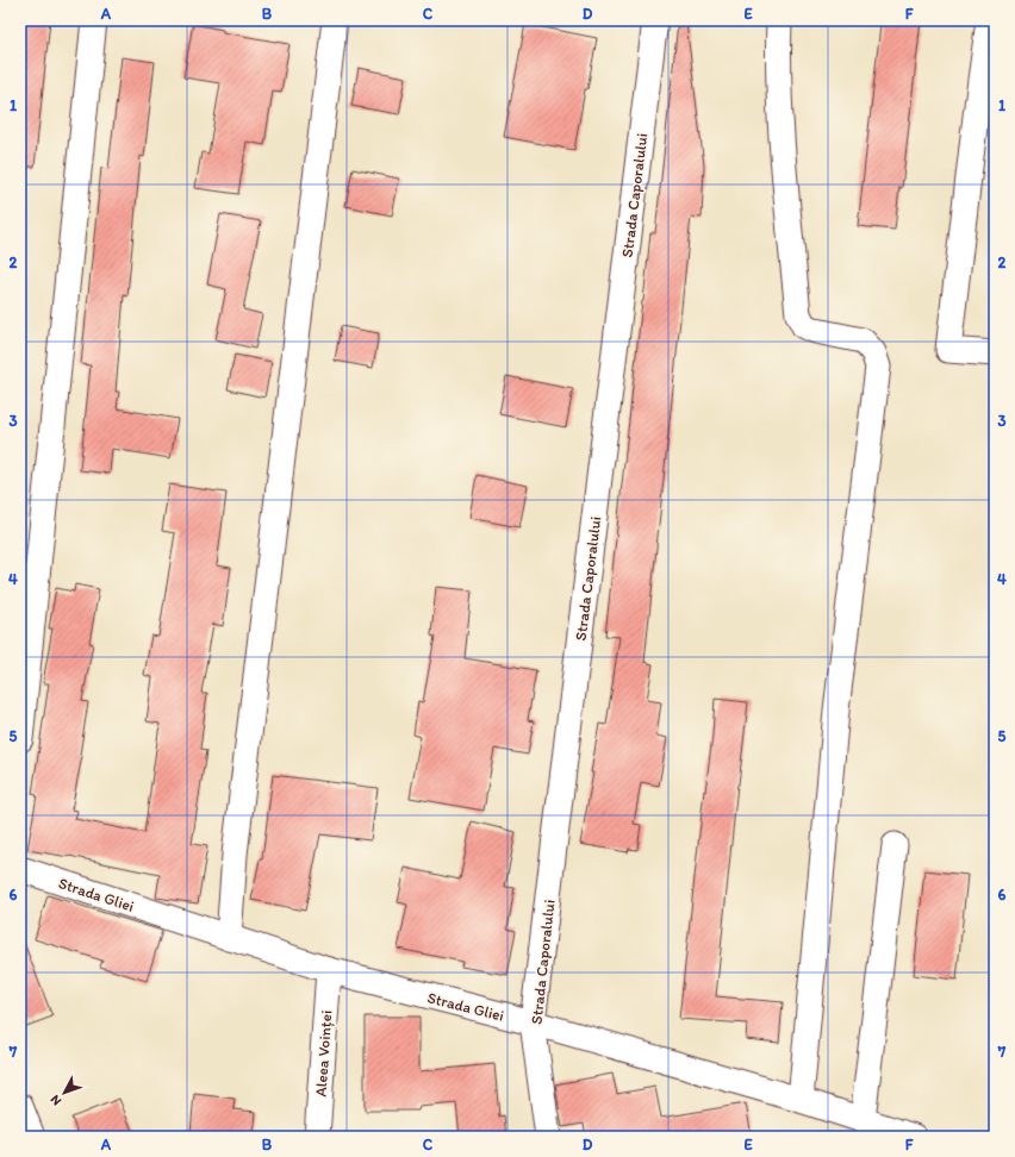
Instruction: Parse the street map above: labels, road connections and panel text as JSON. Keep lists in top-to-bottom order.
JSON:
{
  "streets": {
    "street": ["Strada Caporalului", "Strada Gliei", "Aleea Voinței"]
  },
  "crossings": [
    ["Strada Caporalului", "Strada Gliei"],
    ["Strada Gliei", "Aleea Voinței"]
  ],
  "north": "bottom left",
  "grid": {
    "columns": [
      "A",
      "B",
      "C",
      "D",
      "E",
      "F"
    ],
    "rows": [
      "1",
      "2",
      "3",
      "4",
      "5",
      "6",
      "7"
    ]
  }
}
